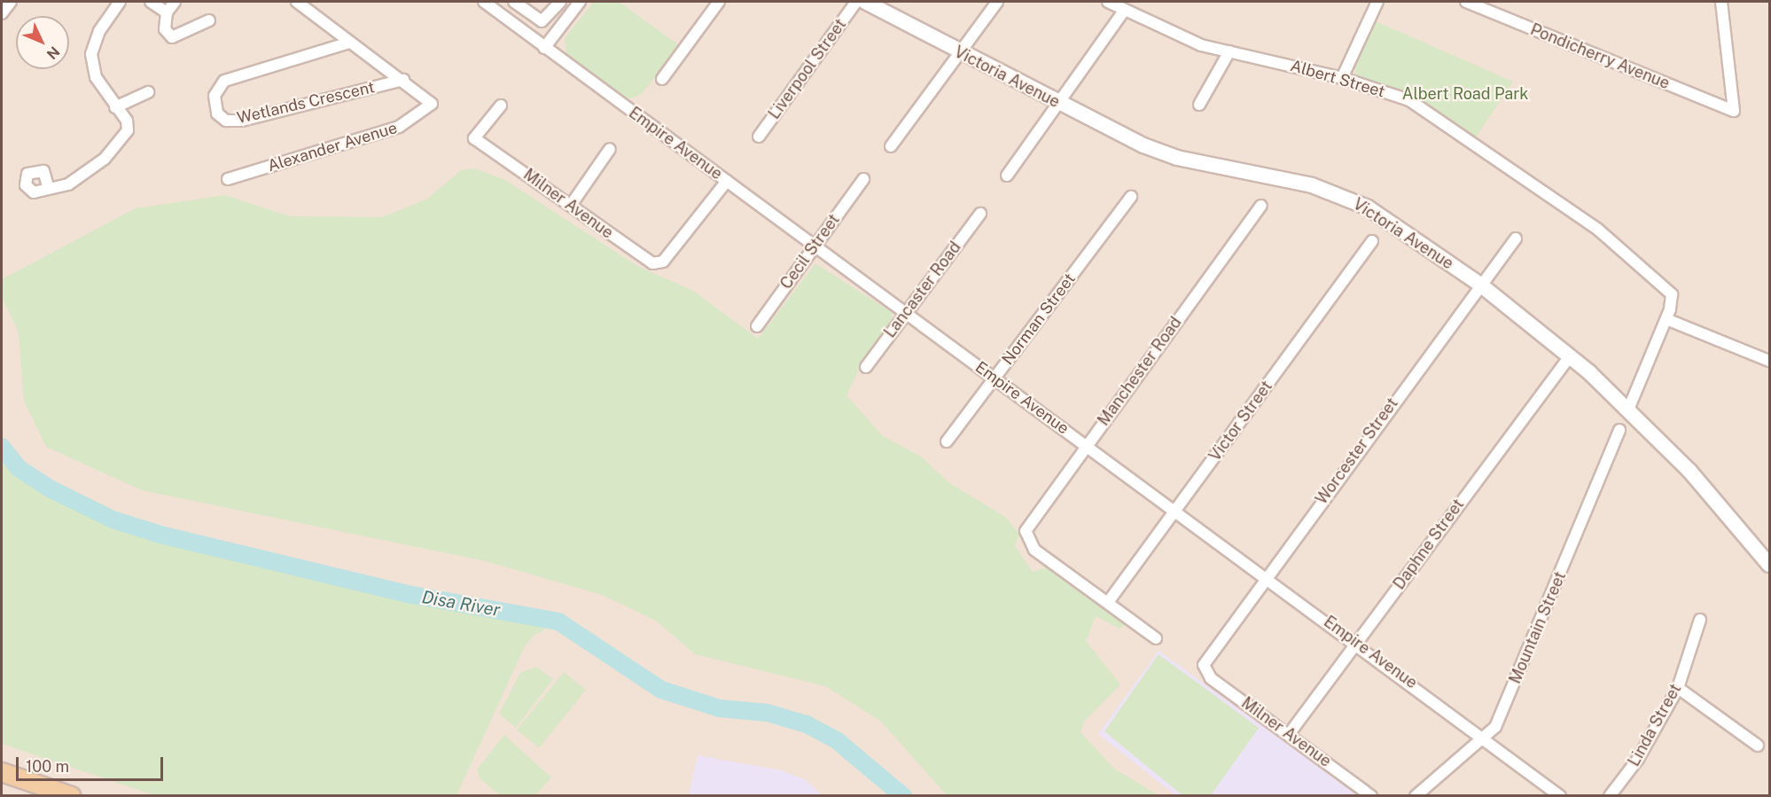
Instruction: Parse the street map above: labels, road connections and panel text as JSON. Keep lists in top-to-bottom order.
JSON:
{
  "streets": {
    "street": [
      "Pondicherry Avenue",
      "Liverpool Street",
      "Victoria Avenue",
      "Albert Street",
      "Wetlands Crescent",
      "Empire Avenue",
      "Alexander Avenue",
      "Milner Avenue",
      "Cecil Street",
      "Lancaster Road",
      "Norman Street",
      "Manchester Road",
      "Victor Street",
      "Worcester Street",
      "Daphne Street",
      "Mountain Street",
      "Linda Street"
    ]
  },
  "crossings": [
    ["Victoria Avenue", "Worcester Street"],
    ["Victoria Avenue", "Daphne Street"],
    ["Wetlands Crescent", "Alexander Avenue"],
    ["Empire Avenue", "Milner Avenue"],
    ["Empire Avenue", "Cecil Street"],
    ["Empire Avenue", "Lancaster Road"],
    ["Empire Avenue", "Norman Street"],
    ["Empire Avenue", "Manchester Road"],
    ["Empire Avenue", "Victor Street"],
    ["Empire Avenue", "Worcester Street"],
    ["Empire Avenue", "Daphne Street"],
    ["Empire Avenue", "Mountain Street"],
    ["Milner Avenue", "Worcester Street"],
    ["Milner Avenue", "Daphne Street"],
    ["Manchester Road", "Victor Street"]
  ],
  "water": ["Disa River"],
  "parks": ["Albert Road Park"],
  "scale_bar": "100 m",
  "north": "bottom right"
}
